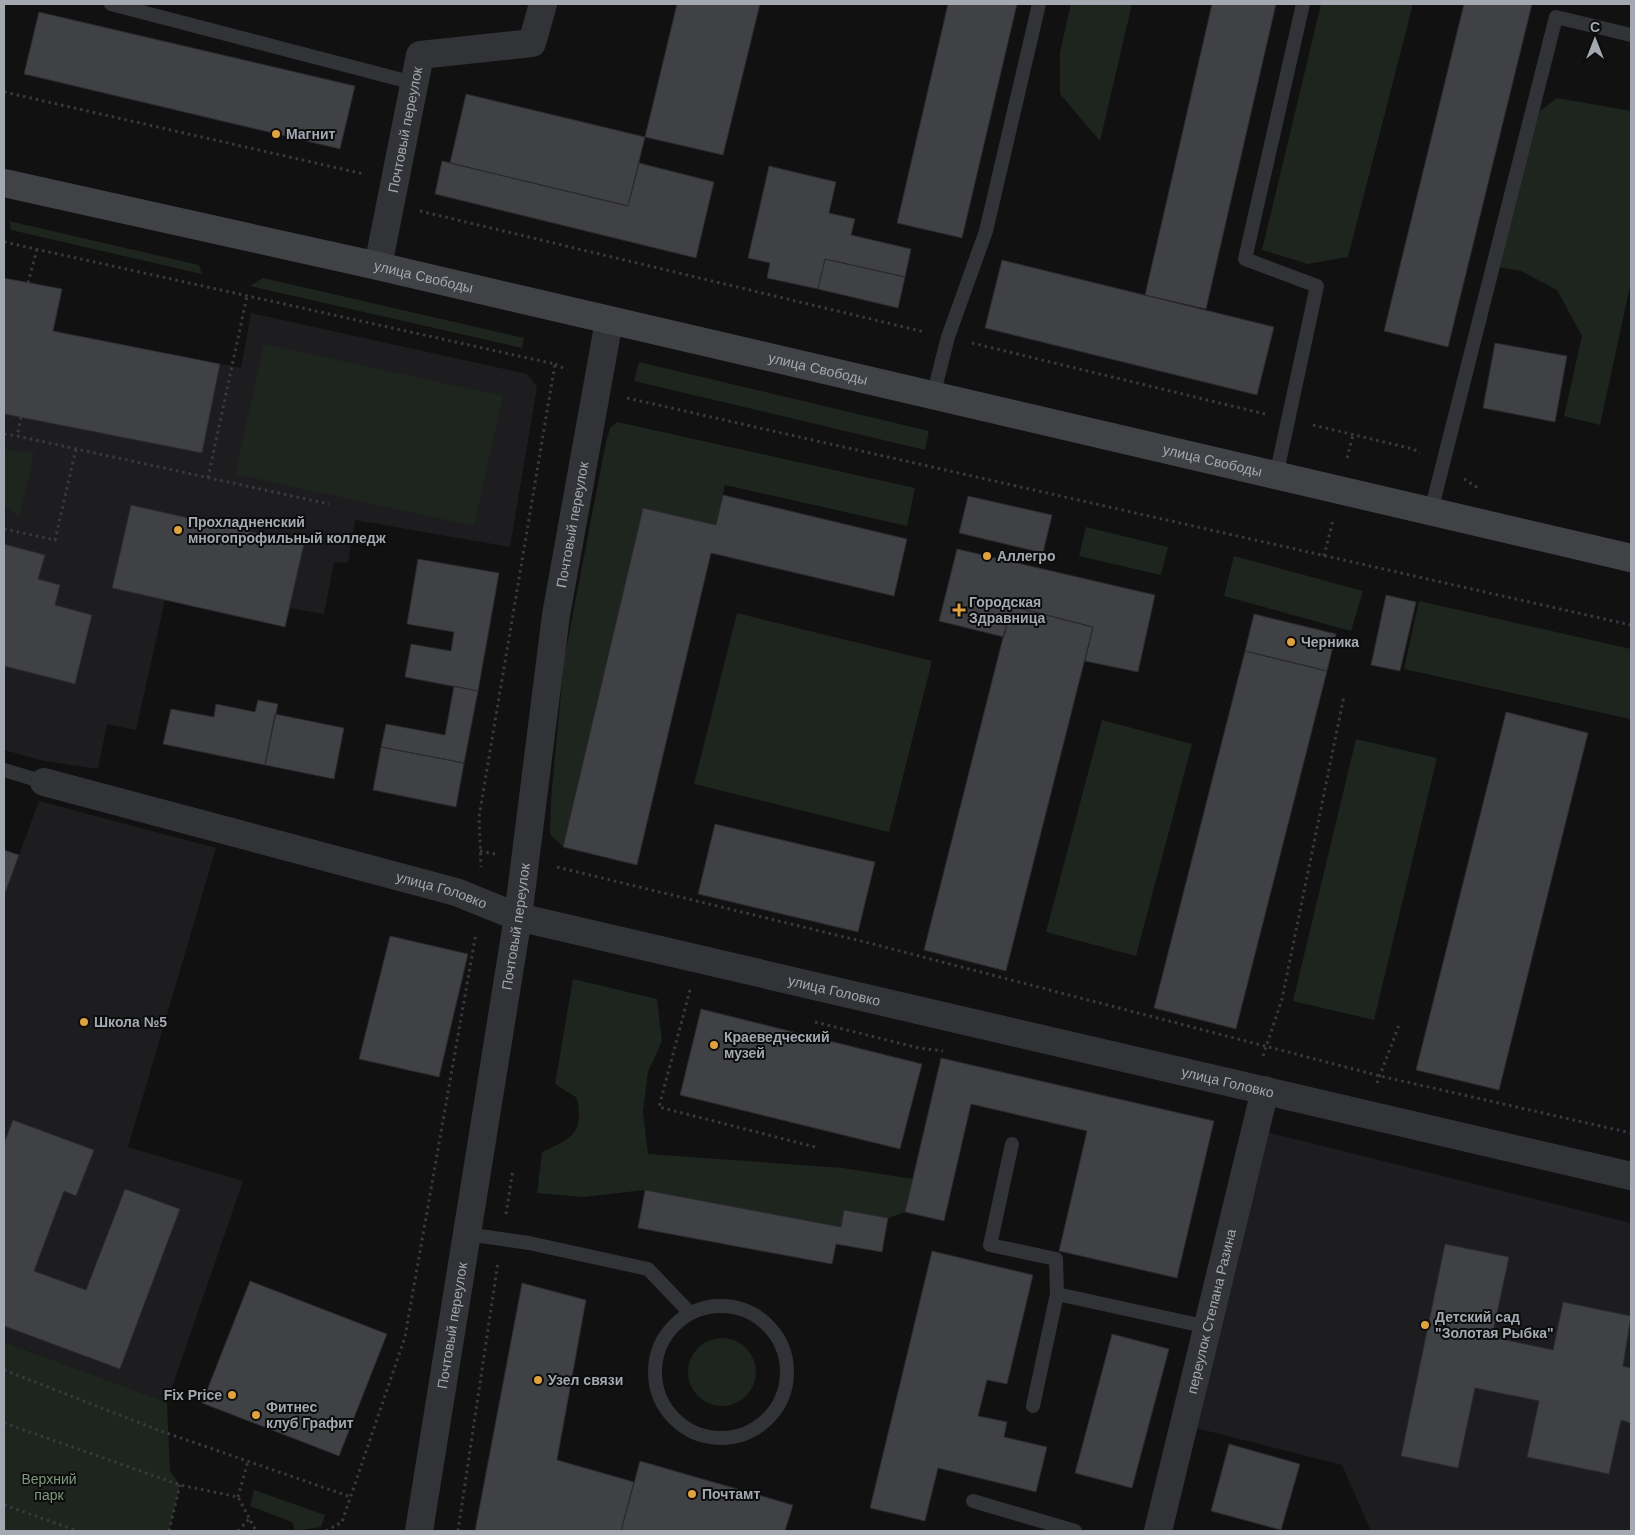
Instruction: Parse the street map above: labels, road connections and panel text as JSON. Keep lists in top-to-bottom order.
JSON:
{
  "streets": {
    "main road": ["улица Свободы"],
    "street": ["Почтовый переулок", "улица Головко", "переулок Степана Разина"]
  },
  "crossings": [
    ["Почтовый переулок", "улица Свободы"],
    ["Почтовый переулок", "улица Головко"],
    ["улица Головко", "переулок Степана Разина"]
  ],
  "parks": ["Верхний парк"],
  "places": {
    "other": [
      "Магнит",
      "Прохладненский многопрофильный колледж",
      "Аллегро",
      "Черника",
      "Школа №5",
      "Краеведческий музей",
      "Детский сад \"Золотая Рыбка\"",
      "Узел связи",
      "Fix Price",
      "Фитнес клуб Графит",
      "Почтамт"
    ],
    "health": ["Городская Здравница"]
  },
  "north": "top"
}
